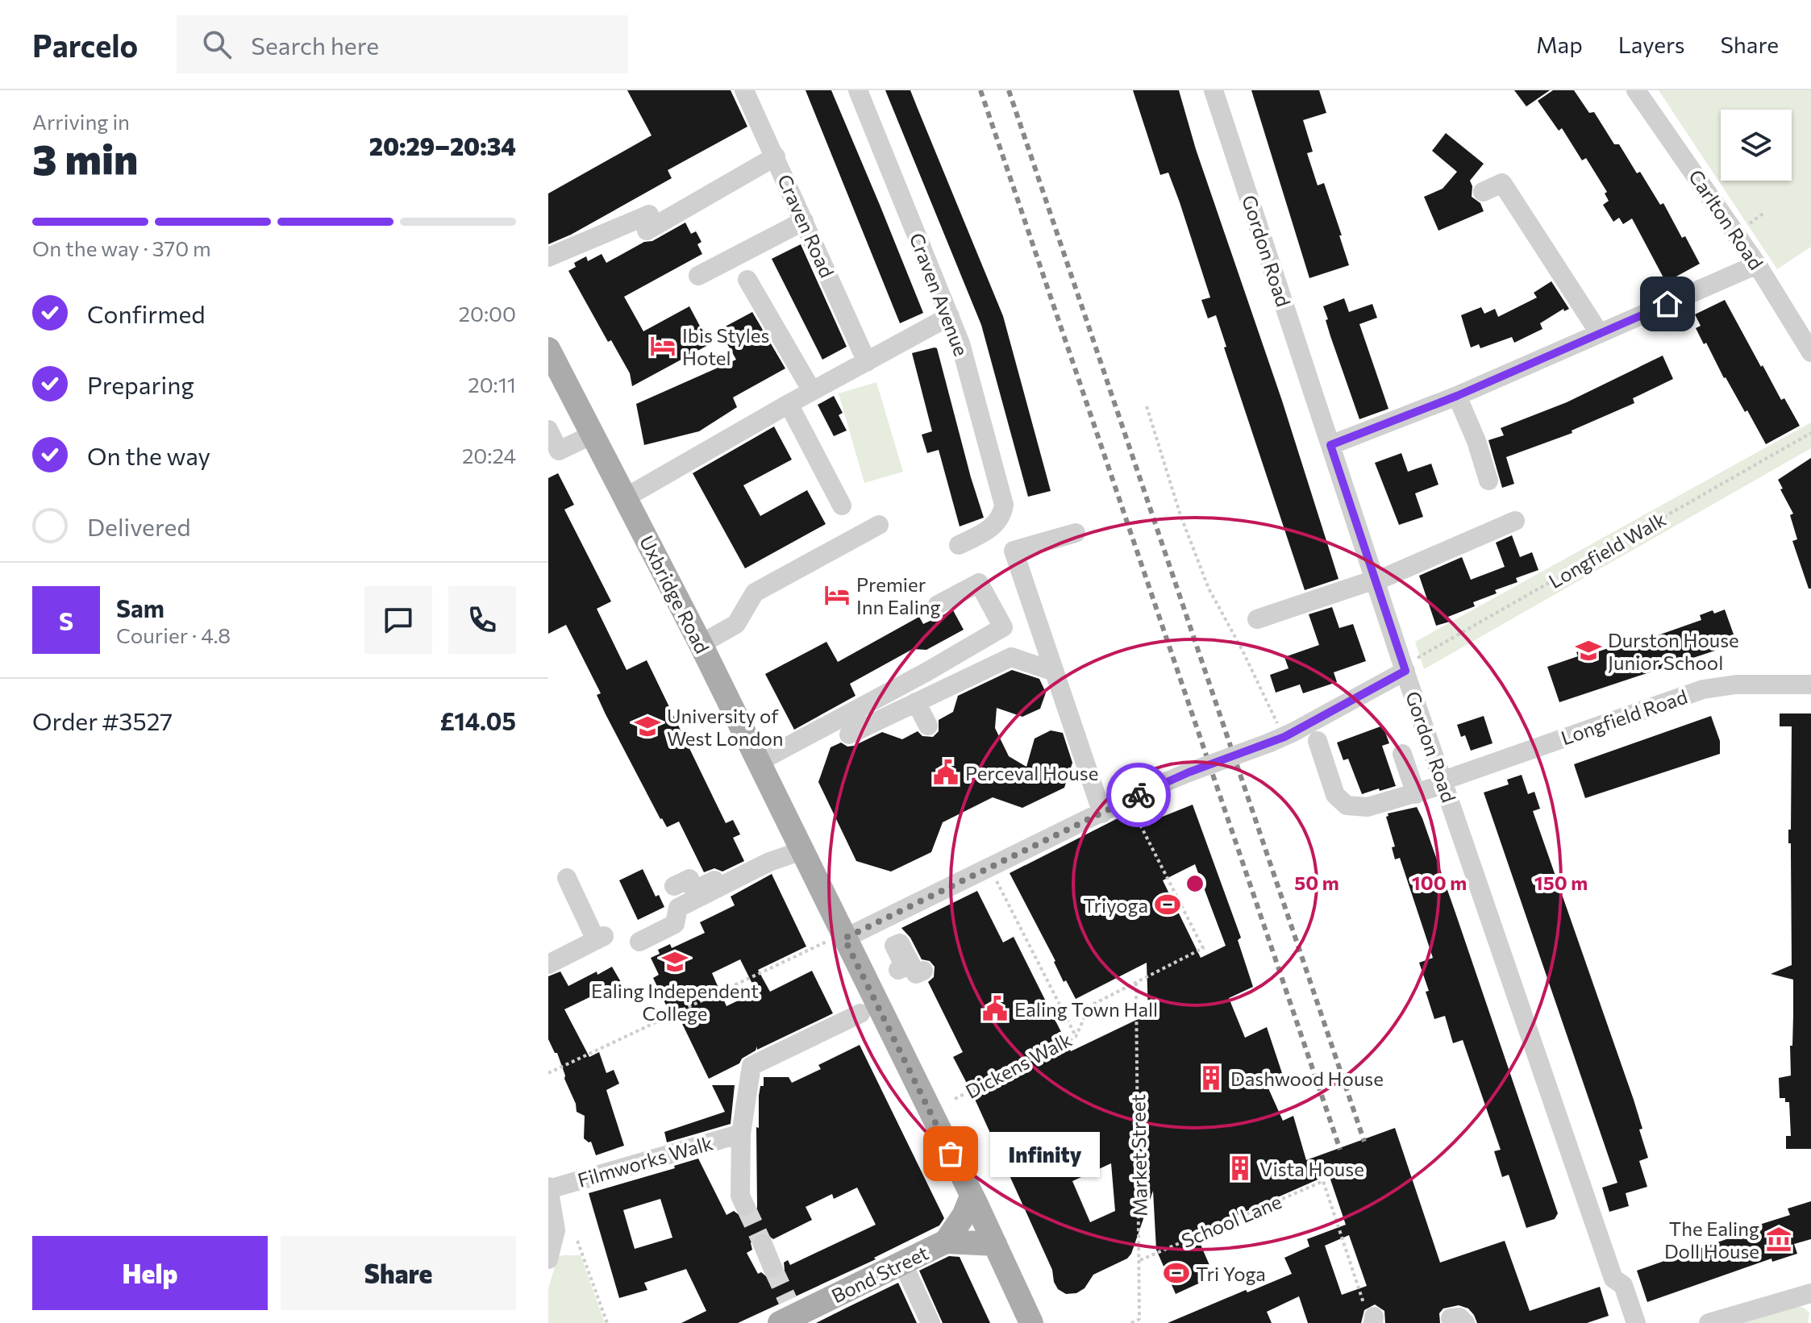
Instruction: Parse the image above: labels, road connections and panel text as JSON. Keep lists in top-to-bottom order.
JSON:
{
  "streets": {
    "main road": ["Uxbridge Road", "Bond Street"],
    "street": [
      "Carlton Road",
      "Craven Road",
      "Gordon Road",
      "Craven Avenue",
      "Longfield Road",
      "Filmworks Walk"
    ],
    "path": [
      "Longfield Walk",
      "Dickens Walk",
      "Market Street",
      "School Lane"
    ]
  },
  "crossings": [
    ["Gordon Road", "Longfield Walk"],
    ["Gordon Road", "Longfield Road"],
    ["Uxbridge Road", "Bond Street"],
    ["Dickens Walk", "Market Street"],
    ["Market Street", "School Lane"]
  ],
  "places": {
    "hotel": ["Ibis Styles Hotel", "Premier Inn Ealing"],
    "school or university": ["Durston House Junior School", "University of West London", "Ealing Independent College"],
    "public building": ["Perceval House", "Ealing Town Hall"],
    "sports": ["Triyoga", "Tri Yoga"],
    "building": ["Dashwood House", "Vista House"],
    "other": ["Infinity"],
    "museum": ["The Ealing Doll House"]
  },
  "page": {
    "header": "Parcelo",
    "search": "Search here",
    "nav": ["Map", "Layers", "Share"],
    "heading": ["3 min", "Arriving in", "20:29–20:34"],
    "panel": [
      "Sam",
      "Courier · 4.8",
      "Order #3527",
      "£14.05"
    ],
    "bar": "On the way · 370 m",
    "list": [
      ["Confirmed", "20:00"],
      ["Preparing", "20:11"],
      ["On the way", "20:24"],
      "Delivered"
    ],
    "round": "S",
    "bubble": "Infinity",
    "buttons": ["Help", "Share"]
  },
  "rings": ["50 m", "100 m", "150 m"]
}
